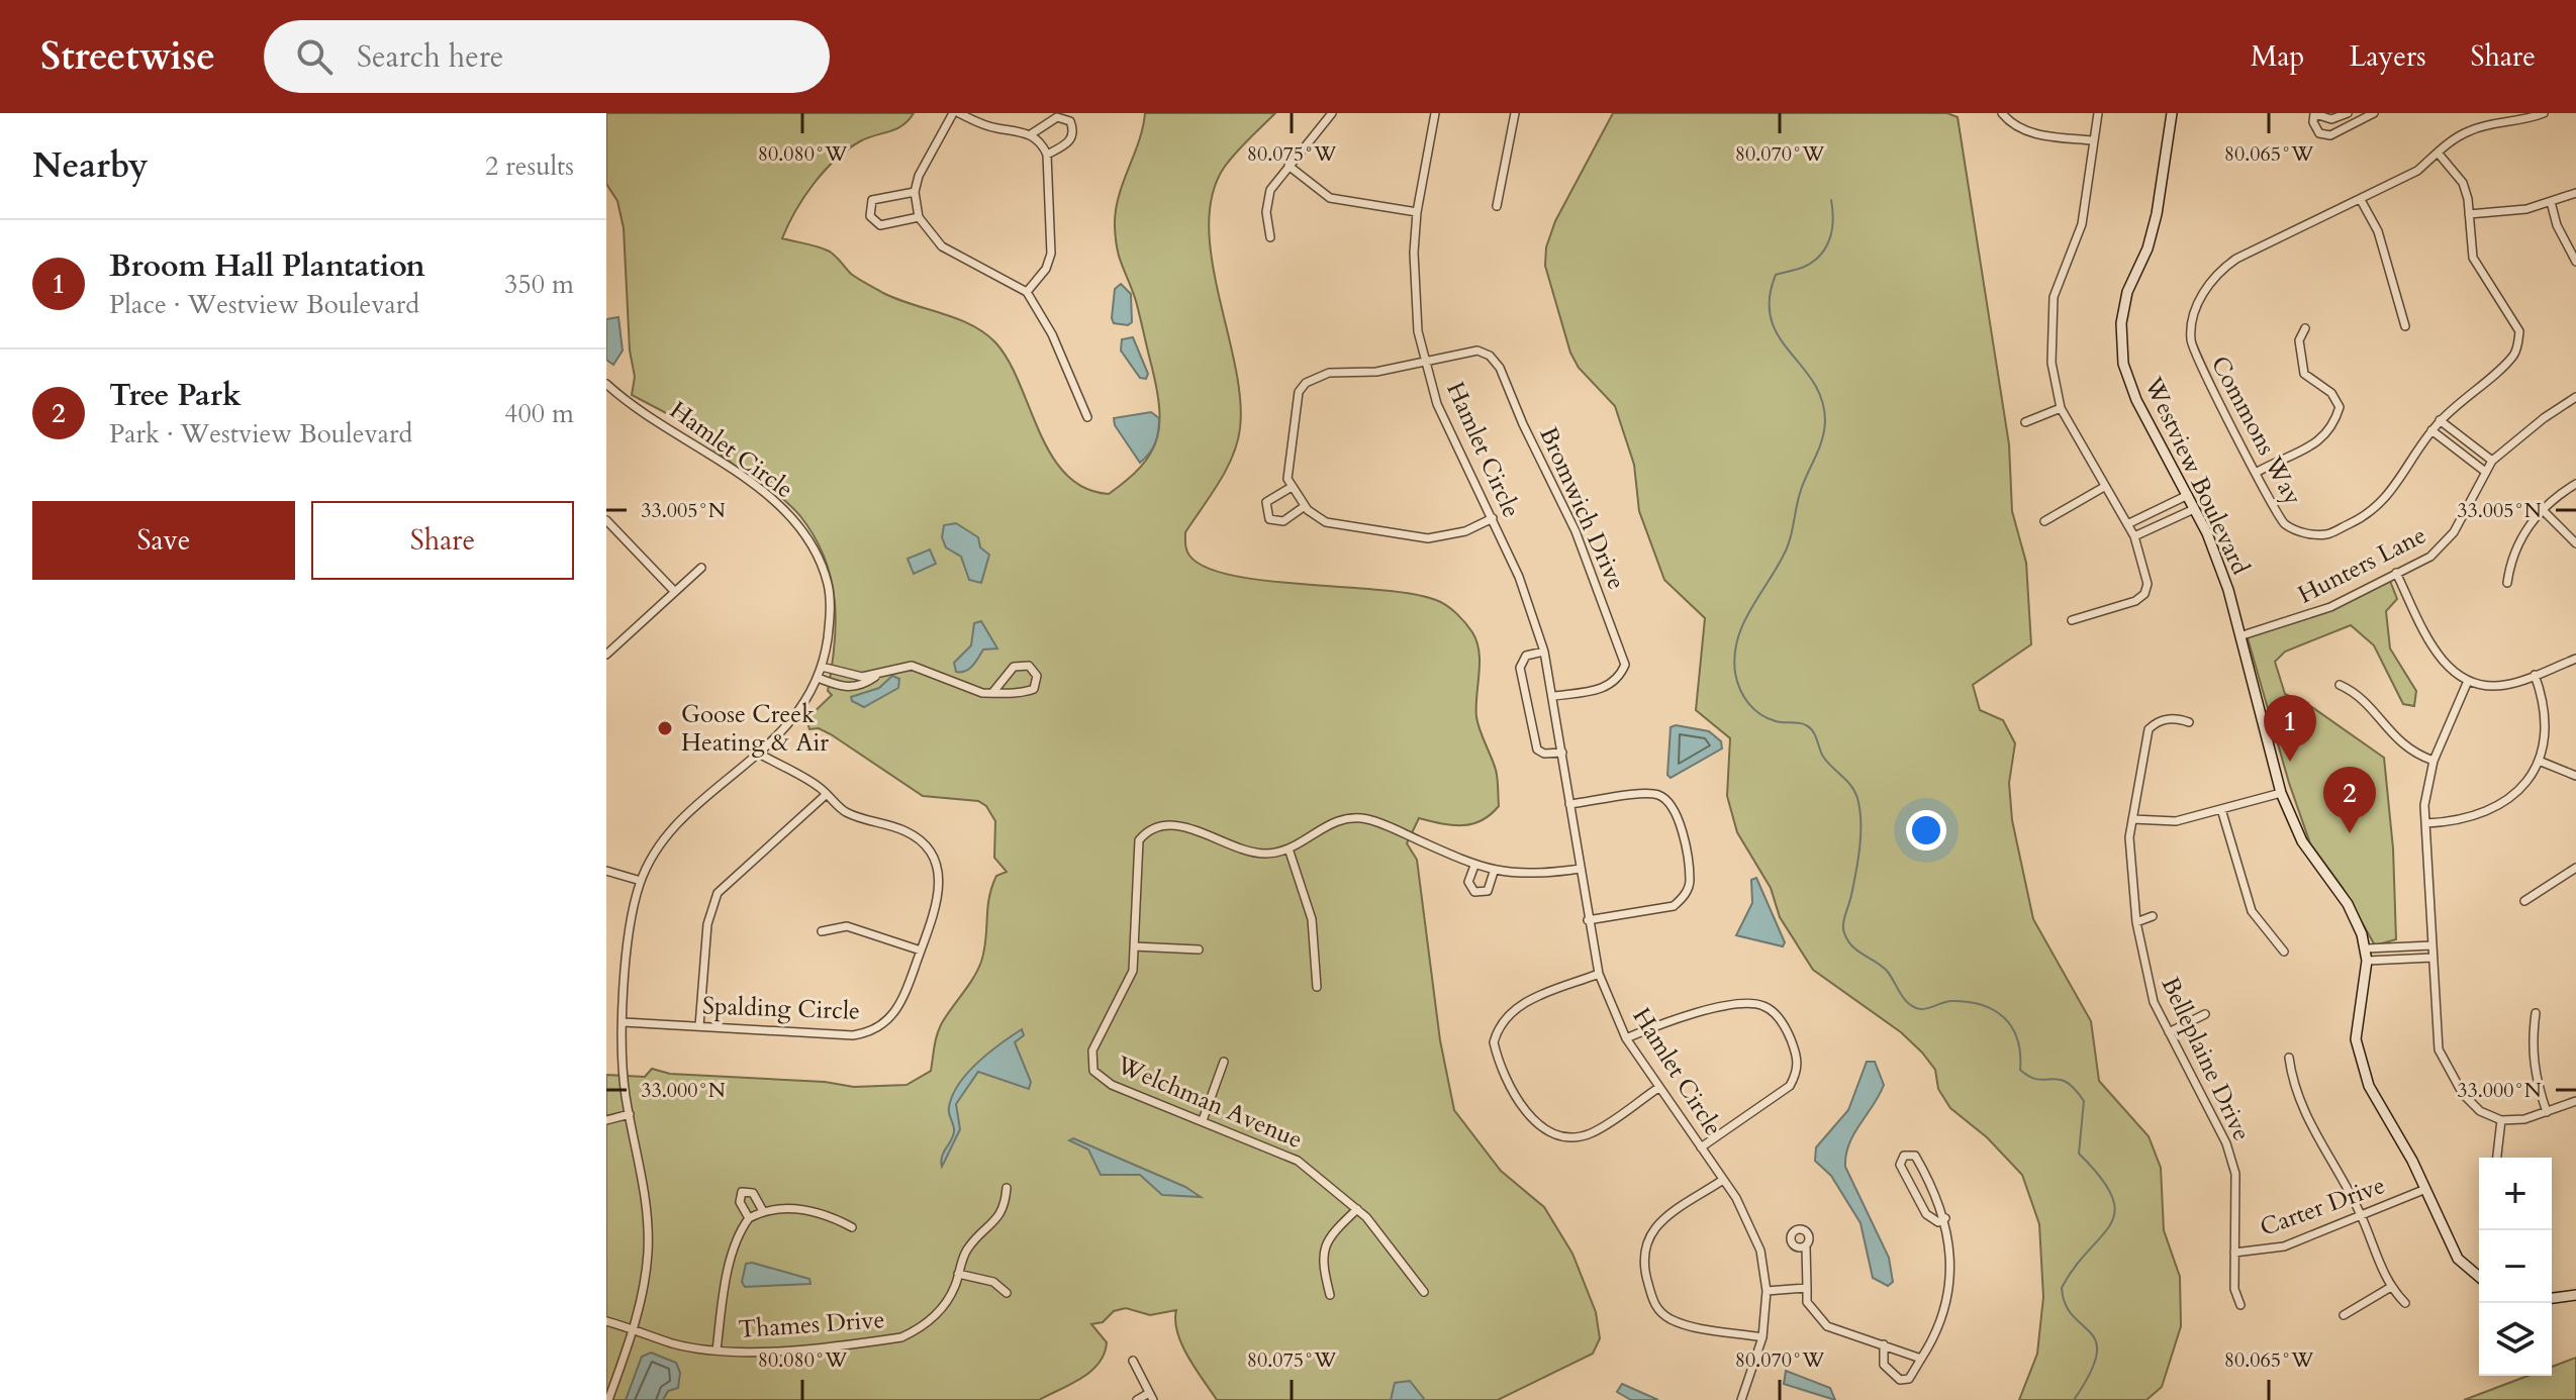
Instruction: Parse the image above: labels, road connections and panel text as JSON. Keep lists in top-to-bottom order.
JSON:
{
  "streets": {
    "street": [
      "Commons Way",
      "Hamlet Circle",
      "Westview Boulevard",
      "Bromwich Drive",
      "Hunters Lane",
      "Spalding Circle",
      "Belleplaine Drive",
      "Welchman Avenue",
      "Carter Drive",
      "Thames Drive"
    ]
  },
  "crossings": [
    ["Hamlet Circle", "Bromwich Drive"],
    ["Hamlet Circle", "Spalding Circle"],
    ["Hamlet Circle", "Thames Drive"],
    ["Westview Boulevard", "Hunters Lane"],
    ["Westview Boulevard", "Carter Drive"],
    ["Belleplaine Drive", "Carter Drive"]
  ],
  "places": ["Goose Creek Heating & Air"],
  "page": {
    "header": "Streetwise",
    "search": "Search here",
    "nav": ["Map", "Layers", "Share"],
    "heading": ["Nearby", "2 results"],
    "list": [
      {
        "mark": "1",
        "name": "Broom Hall Plantation",
        "note": "Place · Westview Boulevard",
        "value": "350 m"
      },
      {
        "mark": "2",
        "name": "Tree Park",
        "note": "Park · Westview Boulevard",
        "value": "400 m"
      }
    ],
    "buttons": ["Save", "Share"],
    "pins": ["1", "2"],
    "map_buttons": ["+", "−"]
  },
  "coordinates": [
    "80.080°W",
    "80.075°W",
    "80.070°W",
    "80.065°W",
    "33.005°N",
    "33.000°N"
  ]
}
